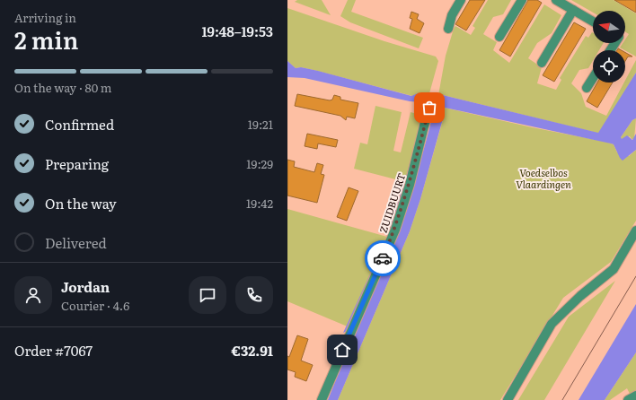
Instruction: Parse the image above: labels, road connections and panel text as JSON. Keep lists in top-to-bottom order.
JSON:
{
  "streets": {
    "street": ["ZUIDBUURT"]
  },
  "parks": ["Voedselbos Vlaardingen"],
  "north": "left",
  "page": {
    "heading": ["2 min", "Arriving in", "19:48–19:53"],
    "panel": [
      "Jordan",
      "Courier · 4.6",
      "Order #7067",
      "€32.91"
    ],
    "bar": "On the way · 80 m",
    "list": [
      ["Confirmed", "19:21"],
      ["Preparing", "19:29"],
      ["On the way", "19:42"],
      "Delivered"
    ]
  }
}
